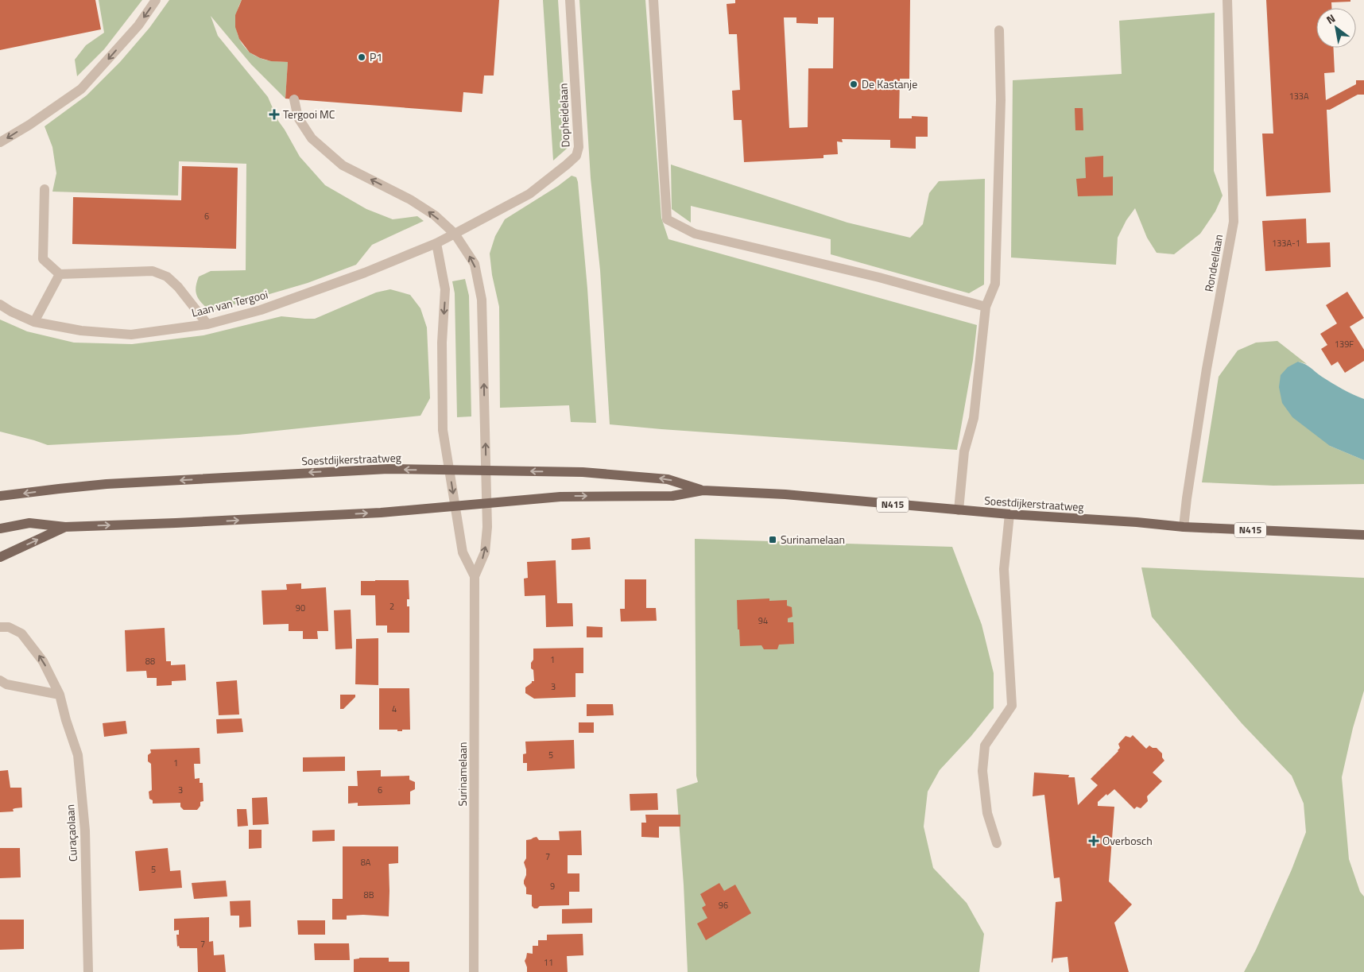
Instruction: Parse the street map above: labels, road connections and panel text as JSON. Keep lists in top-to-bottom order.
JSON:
{
  "streets": {
    "main road": ["Soestdijkerstraatweg", "N415"],
    "street": [
      "Dopheidelaan",
      "Rondeellaan",
      "Laan van Tergooi",
      "Surinamelaan",
      "Curaçaolaan"
    ]
  },
  "crossings": [
    ["Dopheidelaan", "Laan van Tergooi"],
    ["Rondeellaan", "Soestdijkerstraatweg"],
    ["Soestdijkerstraatweg", "Surinamelaan"]
  ],
  "places": {
    "other": ["P1", "De Kastanje"],
    "health": ["Tergooi MC", "Overbosch"],
    "transit": ["Surinamelaan"]
  },
  "house_numbers": [
    "133A",
    "6",
    "133A-1",
    "139F",
    "2",
    "90",
    "94",
    "1",
    "88",
    "3",
    "4",
    "5",
    "1",
    "3",
    "6",
    "7",
    "8A",
    "5",
    "9",
    "8B",
    "96",
    "7",
    "11"
  ],
  "north": "top left"
}
